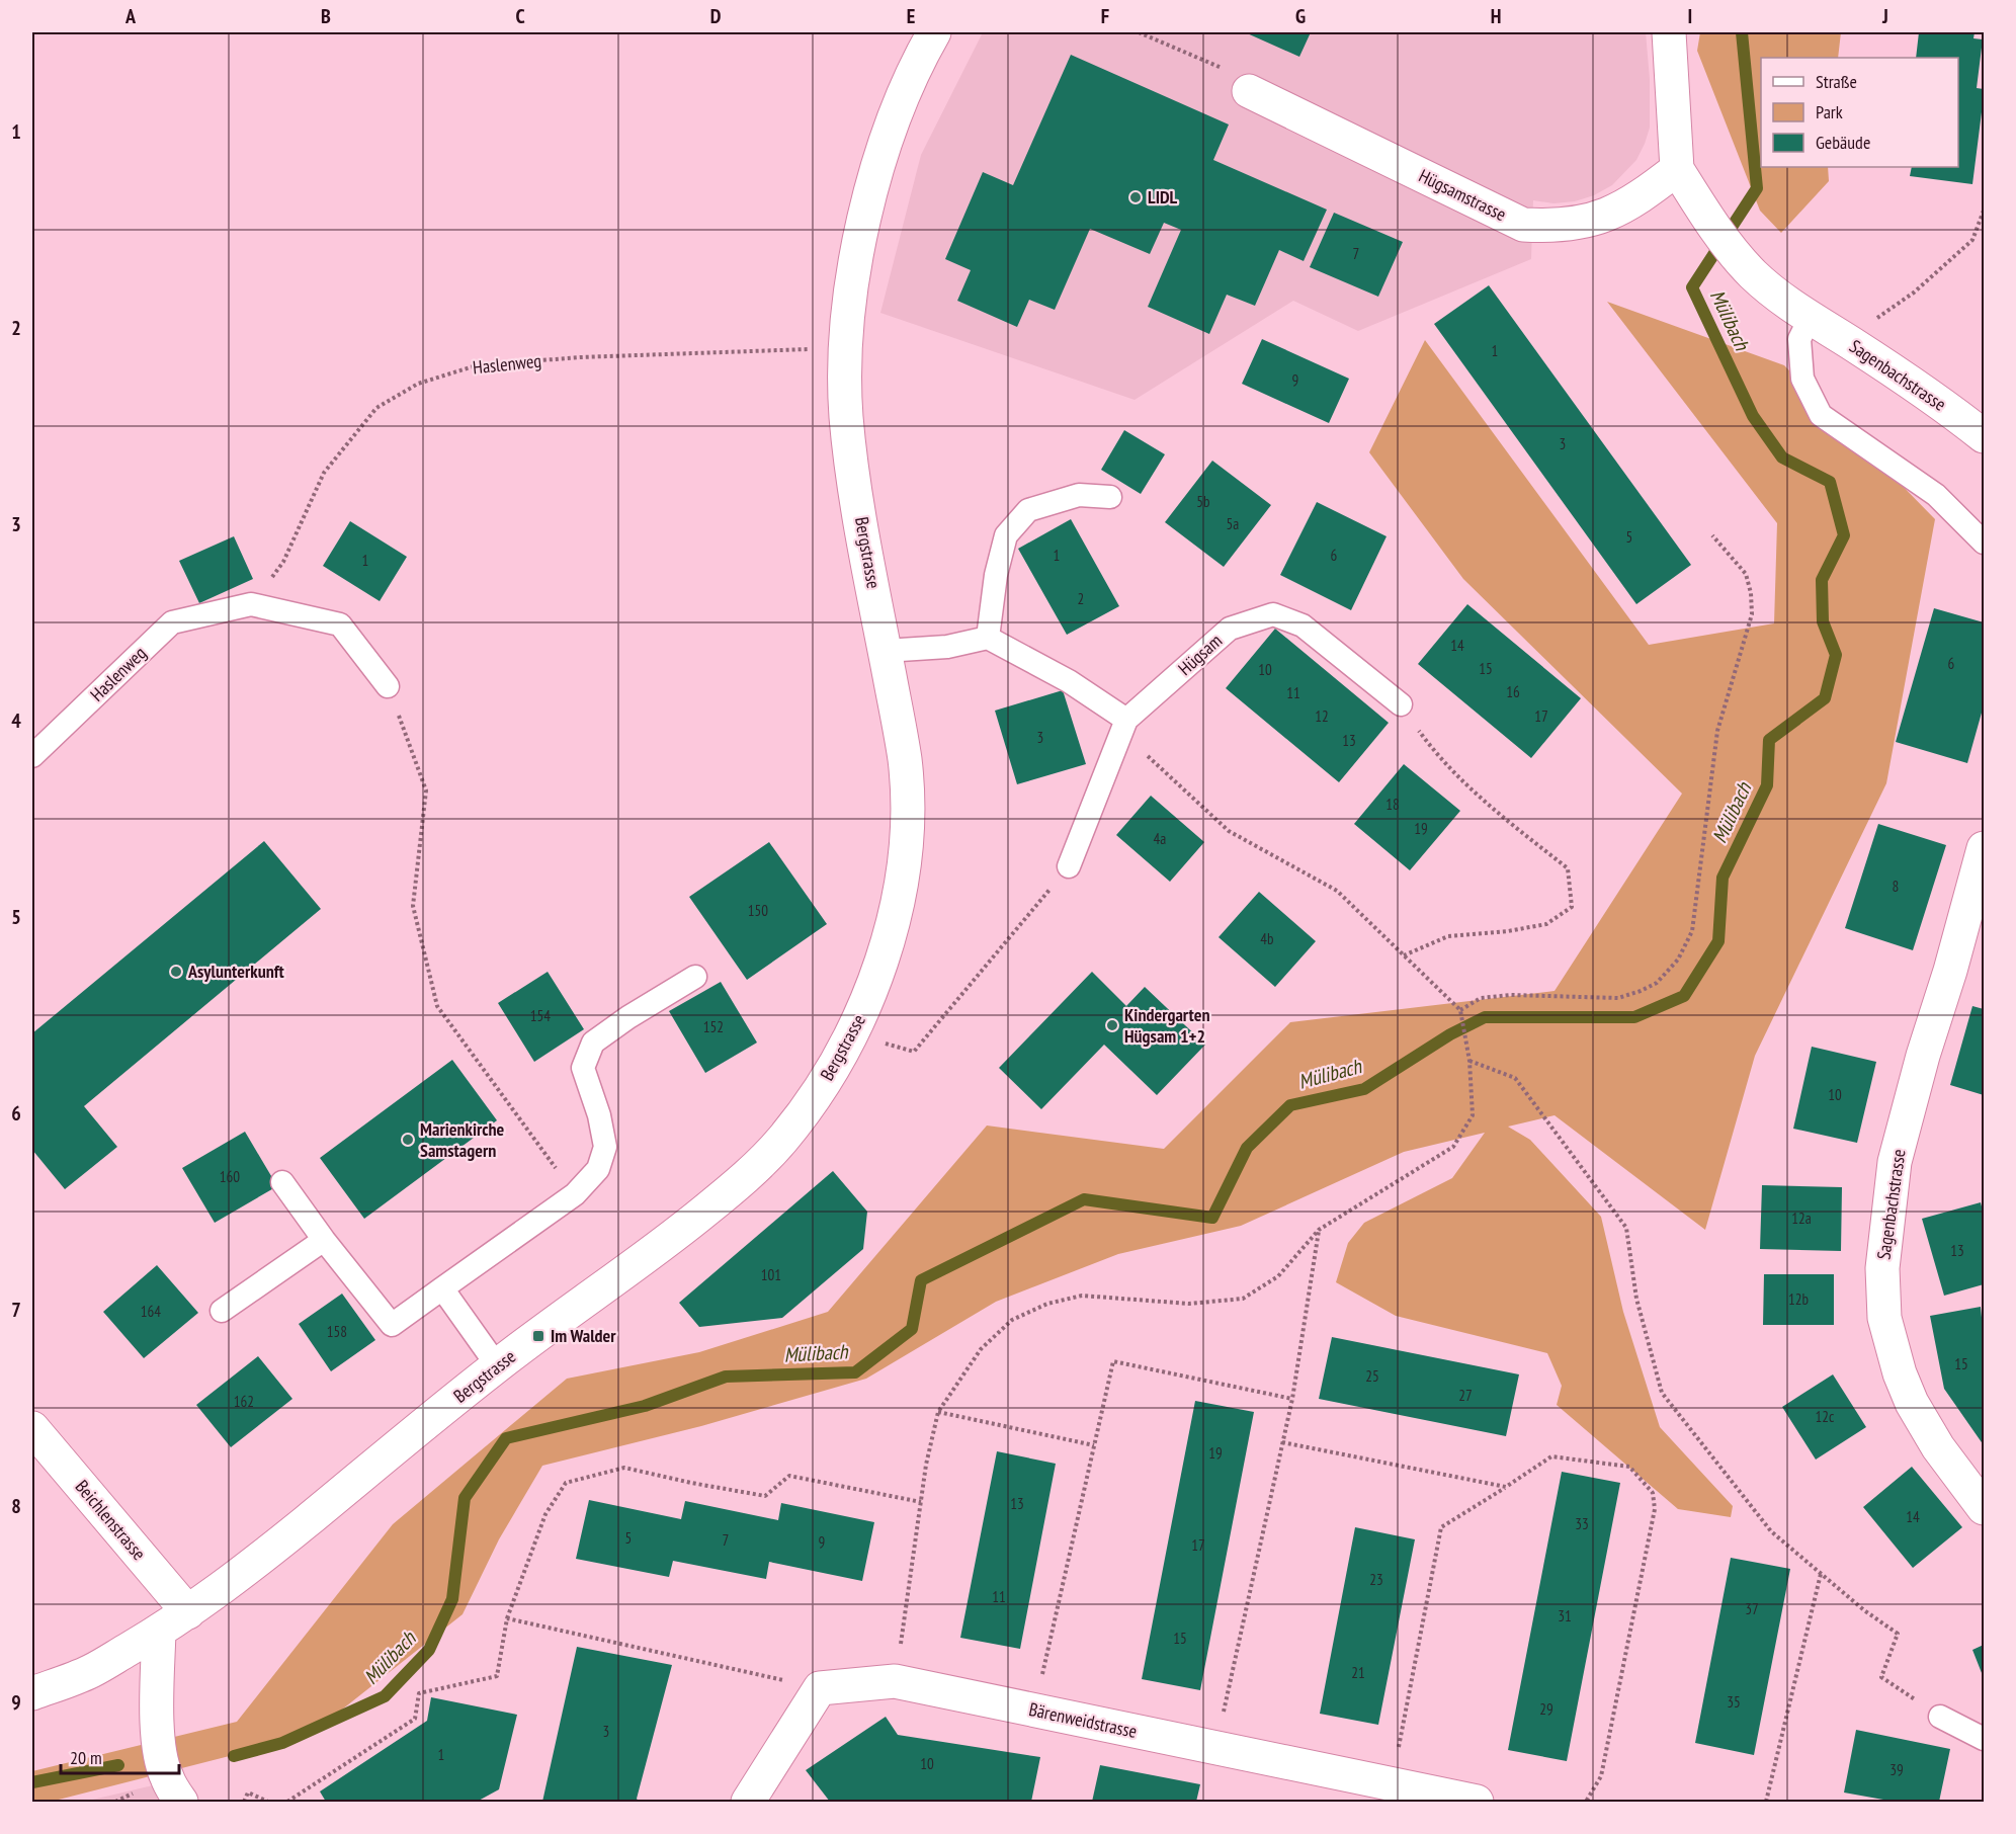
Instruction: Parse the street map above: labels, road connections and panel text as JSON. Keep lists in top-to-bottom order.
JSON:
{
  "streets": {
    "street": [
      "Hügsamstrasse",
      "Sagenbachstrasse",
      "Bergstrasse",
      "Beichlenstrasse",
      "Bärenweidstrasse"
    ],
    "lane": ["Haslenweg", "Hügsam"]
  },
  "crossings": [
    ["Haslenweg", "Bergstrasse"],
    ["Bergstrasse", "Beichlenstrasse"]
  ],
  "water": ["Mülibach"],
  "places": {
    "other": [
      "LIDL",
      "Asylunterkunft",
      "Kindergarten Hügsam 1+2",
      "Marienkirche Samstagern"
    ],
    "transit": ["Im Walder"]
  },
  "house_numbers": [
    "7",
    "1",
    "9",
    "3",
    "5b",
    "5a",
    "5",
    "1",
    "6",
    "1",
    "2",
    "14",
    "6",
    "15",
    "10",
    "16",
    "11",
    "12",
    "17",
    "3",
    "13",
    "18",
    "19",
    "4a",
    "8",
    "150",
    "4b",
    "154",
    "152",
    "10",
    "160",
    "12a",
    "13",
    "101",
    "12b",
    "164",
    "158",
    "15",
    "25",
    "27",
    "162",
    "12c",
    "19",
    "13",
    "14",
    "33",
    "5",
    "7",
    "9",
    "17",
    "23",
    "11",
    "37",
    "31",
    "15",
    "21",
    "35",
    "29",
    "3",
    "1",
    "10",
    "39"
  ],
  "legend": ["Straße", "Park", "Gebäude"],
  "scale_bar": "20 m",
  "grid": {
    "columns": [
      "A",
      "B",
      "C",
      "D",
      "E",
      "F",
      "G",
      "H",
      "I",
      "J"
    ],
    "rows": [
      "1",
      "2",
      "3",
      "4",
      "5",
      "6",
      "7",
      "8",
      "9"
    ]
  }
}
